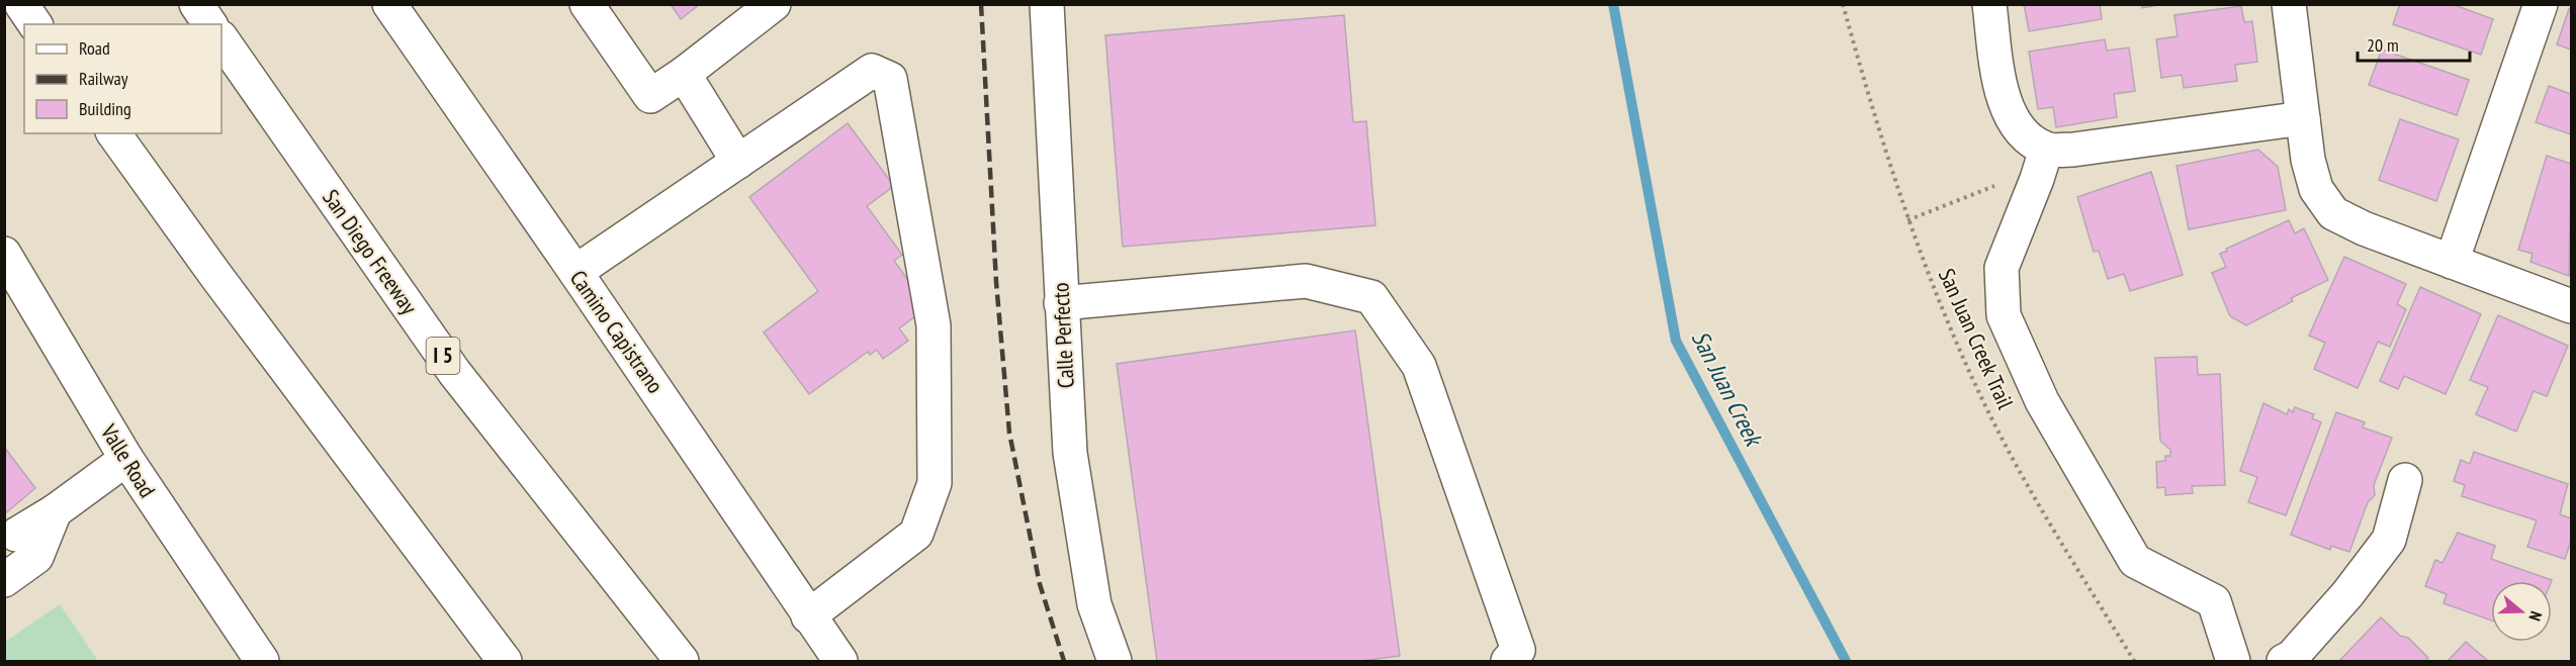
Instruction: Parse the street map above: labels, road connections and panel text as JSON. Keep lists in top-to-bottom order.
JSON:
{
  "streets": {
    "main road": [
      "San Diego Freeway",
      "Camino Capistrano",
      "Calle Perfecto",
      "I 5",
      "Valle Road"
    ],
    "path": ["San Juan Creek Trail"]
  },
  "water": ["San Juan Creek"],
  "legend": ["Road", "Railway", "Building"],
  "scale_bar": "20 m",
  "north": "right"
}
